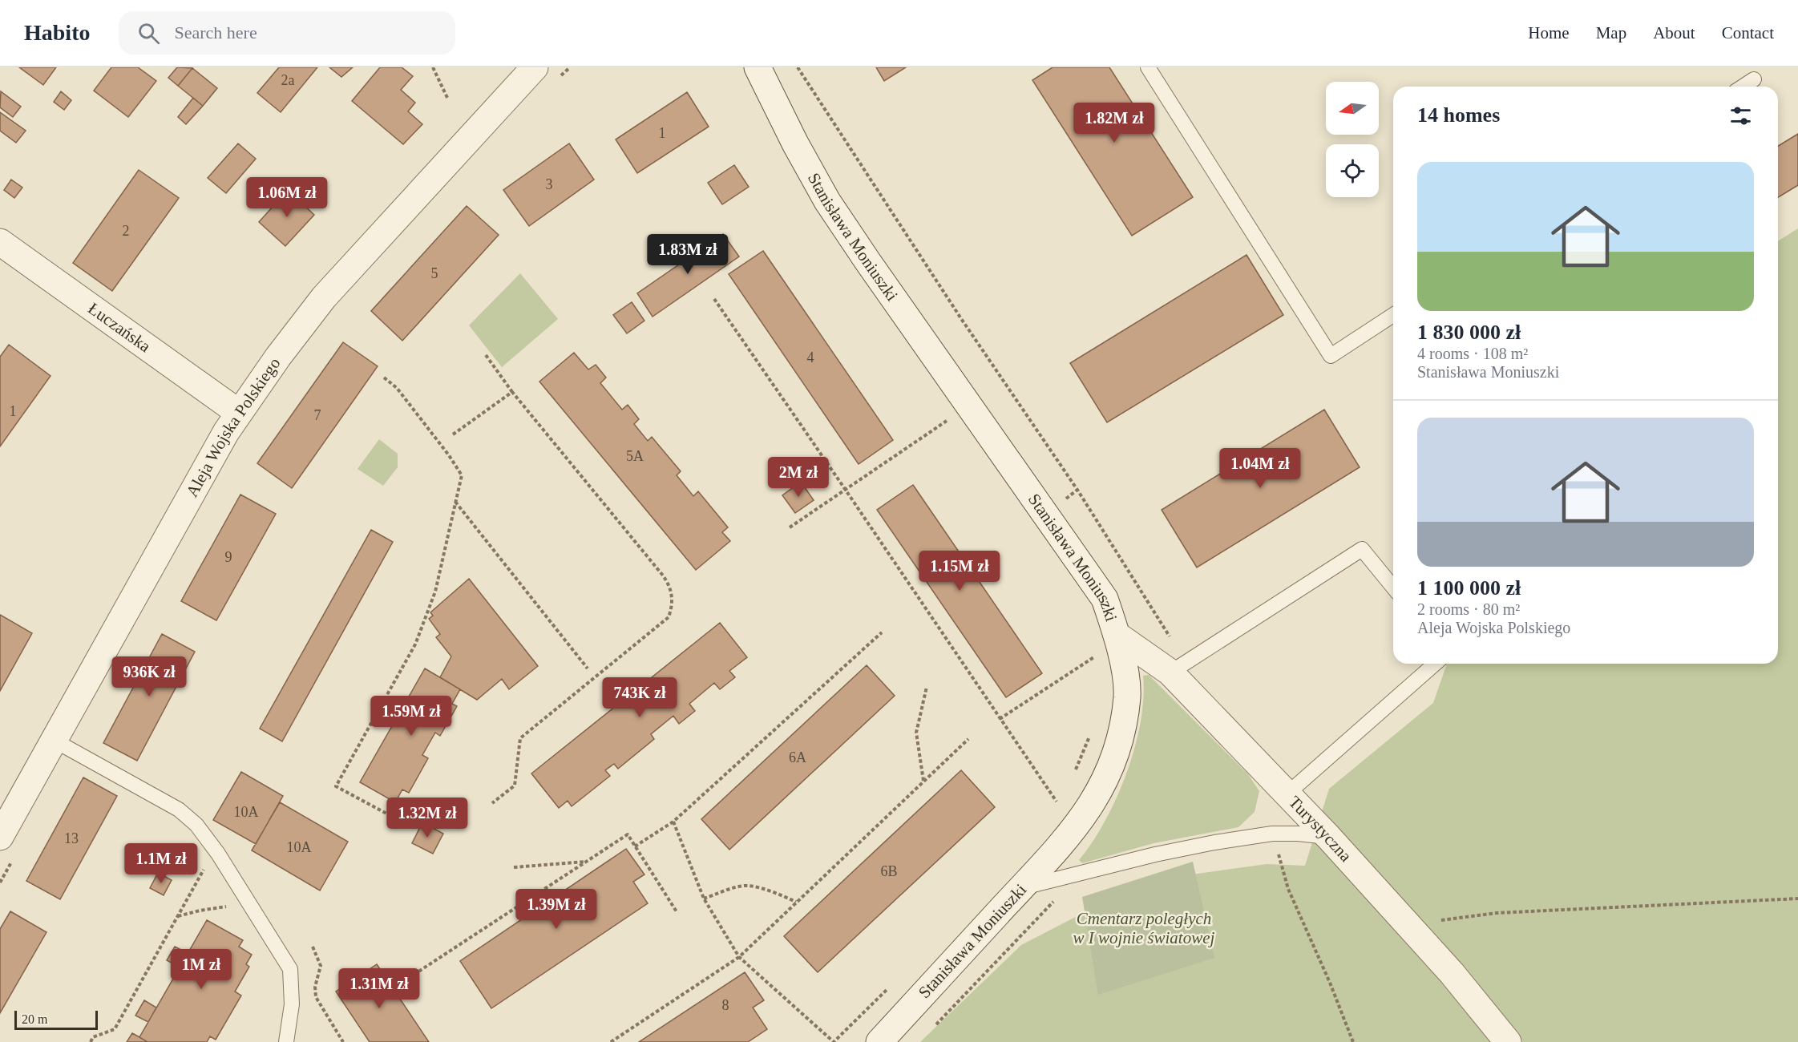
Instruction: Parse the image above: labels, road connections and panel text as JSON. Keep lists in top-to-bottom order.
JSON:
{
  "streets": {
    "street": [
      "Stanisława Moniuszki",
      "Łuczańska",
      "Aleja Wojska Polskiego",
      "Turystyczna"
    ]
  },
  "crossings": [
    ["Stanisława Moniuszki", "Turystyczna"],
    ["Łuczańska", "Aleja Wojska Polskiego"]
  ],
  "parks": ["Cmentarz poległych w I wojnie światowej"],
  "house_numbers": [
    "2a",
    "1",
    "3",
    "2",
    "5",
    "4",
    "1",
    "7",
    "5A",
    "9",
    "6A",
    "10A",
    "13",
    "10A",
    "6B",
    "8"
  ],
  "scale_bar": "20 m",
  "north": "left",
  "page": {
    "header": "Habito",
    "search": "Search here",
    "nav": [
      "Home",
      "Map",
      "About",
      "Contact"
    ],
    "heading": "14 homes",
    "price": [
      "1.82M zł",
      "1.06M zł",
      "1.83M zł",
      "1.04M zł",
      "2M zł",
      "1.15M zł",
      "936K zł",
      "743K zł",
      "1.59M zł",
      "1.32M zł",
      "1.1M zł",
      "1.39M zł",
      "1M zł",
      "1.31M zł"
    ],
    "list": [
      {
        "name": "1 830 000 zł",
        "note": "4 rooms · 108 m² · Stanisława Moniuszki"
      },
      {
        "name": "1 100 000 zł",
        "note": "2 rooms · 80 m² · Aleja Wojska Polskiego"
      }
    ],
    "scale": "20 m"
  }
}
